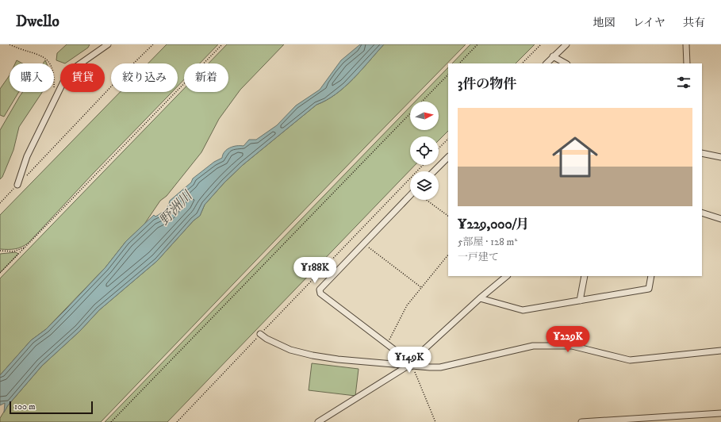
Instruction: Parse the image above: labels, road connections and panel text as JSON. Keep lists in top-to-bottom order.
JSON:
{
  "water": ["野洲川"],
  "scale_bar": "100 m",
  "north": "right",
  "page": {
    "header": "Dwello",
    "nav": ["地図", "レイヤ", "共有"],
    "chip": [
      "購入",
      "賃貸",
      "絞り込み",
      "新着"
    ],
    "heading": "3件の物件",
    "list": [
      {
        "name": "¥229,000/月",
        "note": "5部屋 · 128 m² · 一戸建て"
      }
    ],
    "price": ["¥188K", "¥229K", "¥149K"],
    "scale": "100 m"
  }
}
